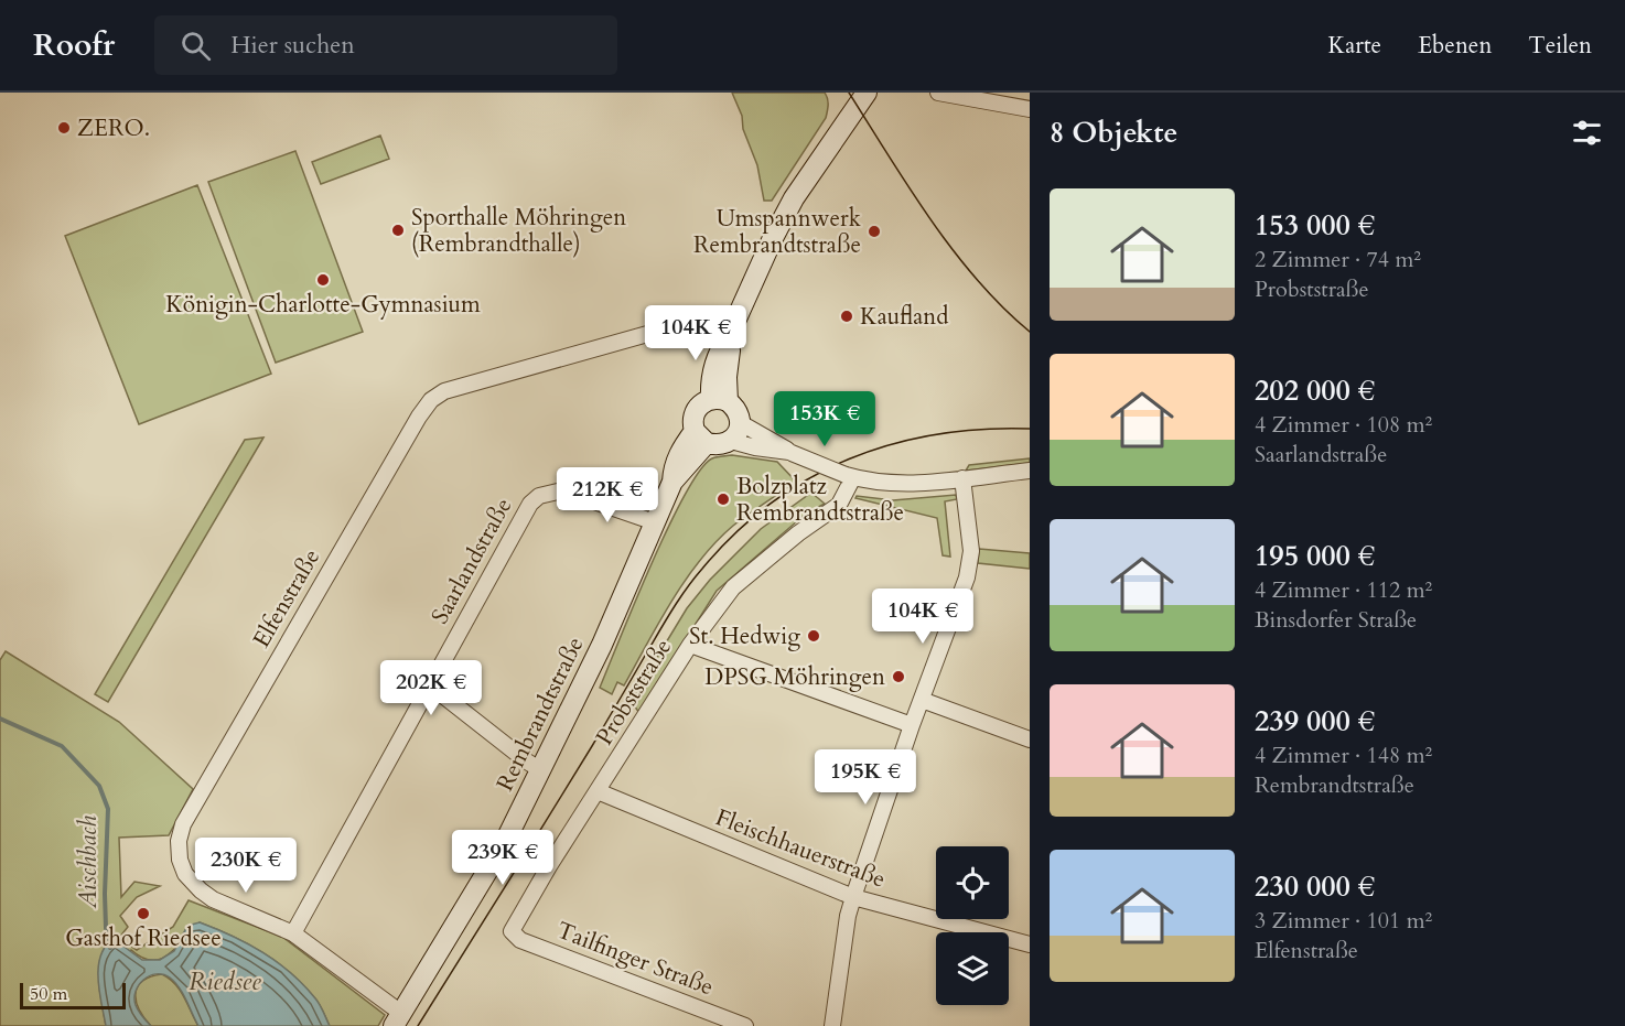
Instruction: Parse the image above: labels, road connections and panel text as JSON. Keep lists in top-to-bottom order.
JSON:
{
  "streets": {
    "street": [
      "Saarlandstraße",
      "Elfenstraße",
      "Probststraße",
      "Rembrandtstraße",
      "Fleischhauerstraße",
      "Tailfinger Straße"
    ]
  },
  "crossings": [
    ["Saarlandstraße", "Elfenstraße"],
    ["Saarlandstraße", "Rembrandtstraße"],
    ["Elfenstraße", "Rembrandtstraße"],
    ["Probststraße", "Fleischhauerstraße"],
    ["Probststraße", "Tailfinger Straße"]
  ],
  "water": ["Aischbach", "Riedsee"],
  "places": [
    "ZERO.",
    "Sporthalle Möhringen (Rembrandthalle)",
    "Umspannwerk Rembrandtstraße",
    "Königin-Charlotte-Gymnasium",
    "Kaufland",
    "Bolzplatz Rembrandtstraße",
    "St. Hedwig",
    "DPSG Möhringen",
    "Gasthof Riedsee"
  ],
  "scale_bar": "50 m",
  "page": {
    "header": "Roofr",
    "search": "Hier suchen",
    "nav": ["Karte", "Ebenen", "Teilen"],
    "heading": "8 Objekte",
    "list": [
      {
        "name": "153 000 €",
        "note": "2 Zimmer · 74 m² · Probststraße"
      },
      {
        "name": "202 000 €",
        "note": "4 Zimmer · 108 m² · Saarlandstraße"
      },
      {
        "name": "195 000 €",
        "note": "4 Zimmer · 112 m² · Binsdorfer Straße"
      },
      {
        "name": "239 000 €",
        "note": "4 Zimmer · 148 m² · Rembrandtstraße"
      },
      {
        "name": "230 000 €",
        "note": "3 Zimmer · 101 m² · Elfenstraße"
      }
    ],
    "price": [
      "104K €",
      "153K €",
      "212K €",
      "104K €",
      "202K €",
      "195K €",
      "239K €",
      "230K €"
    ],
    "scale": "50 m"
  }
}
